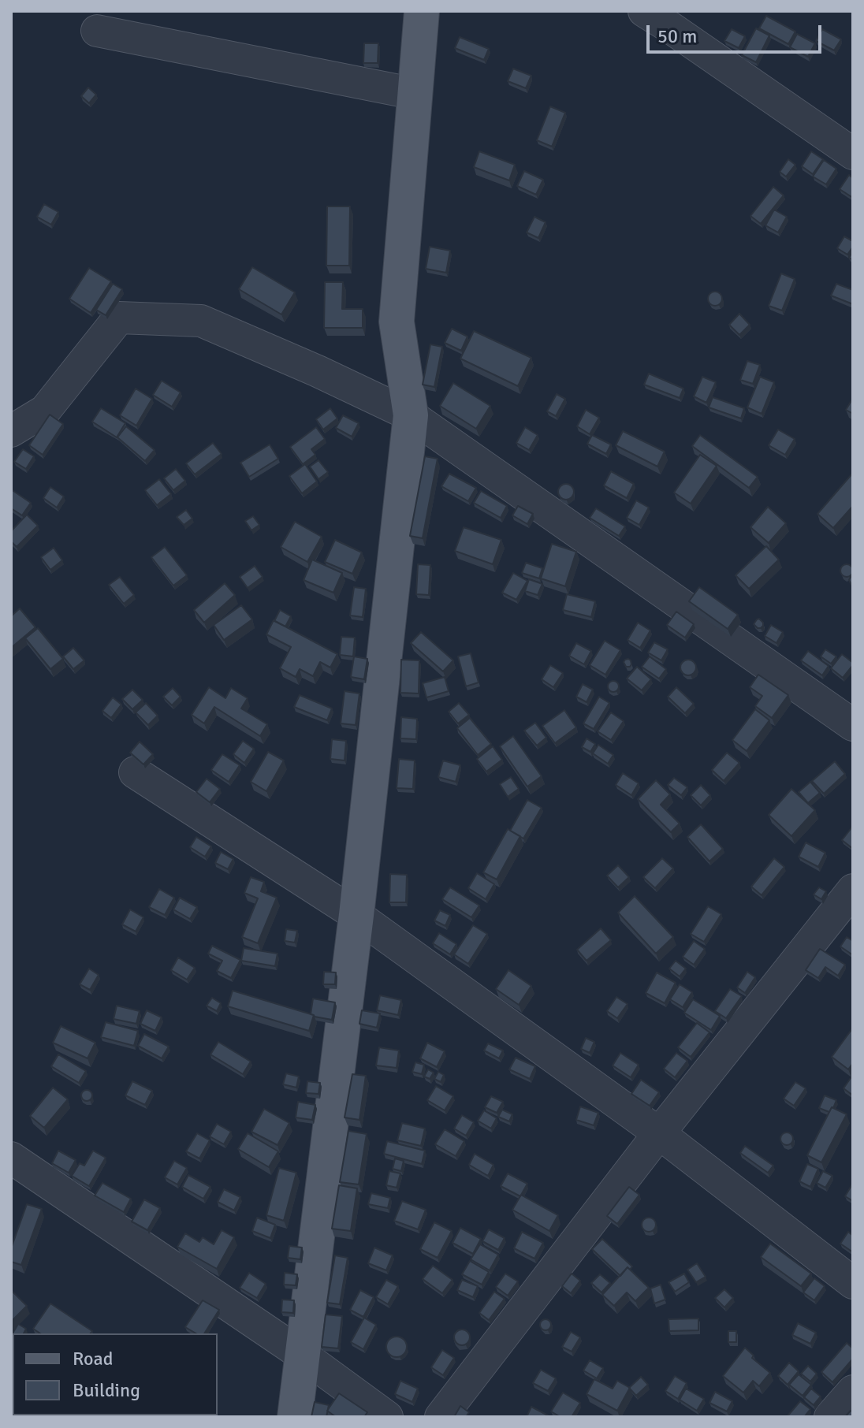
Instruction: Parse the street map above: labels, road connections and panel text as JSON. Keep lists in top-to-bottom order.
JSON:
{
  "legend": ["Road", "Building"],
  "scale_bar": "50 m"
}
